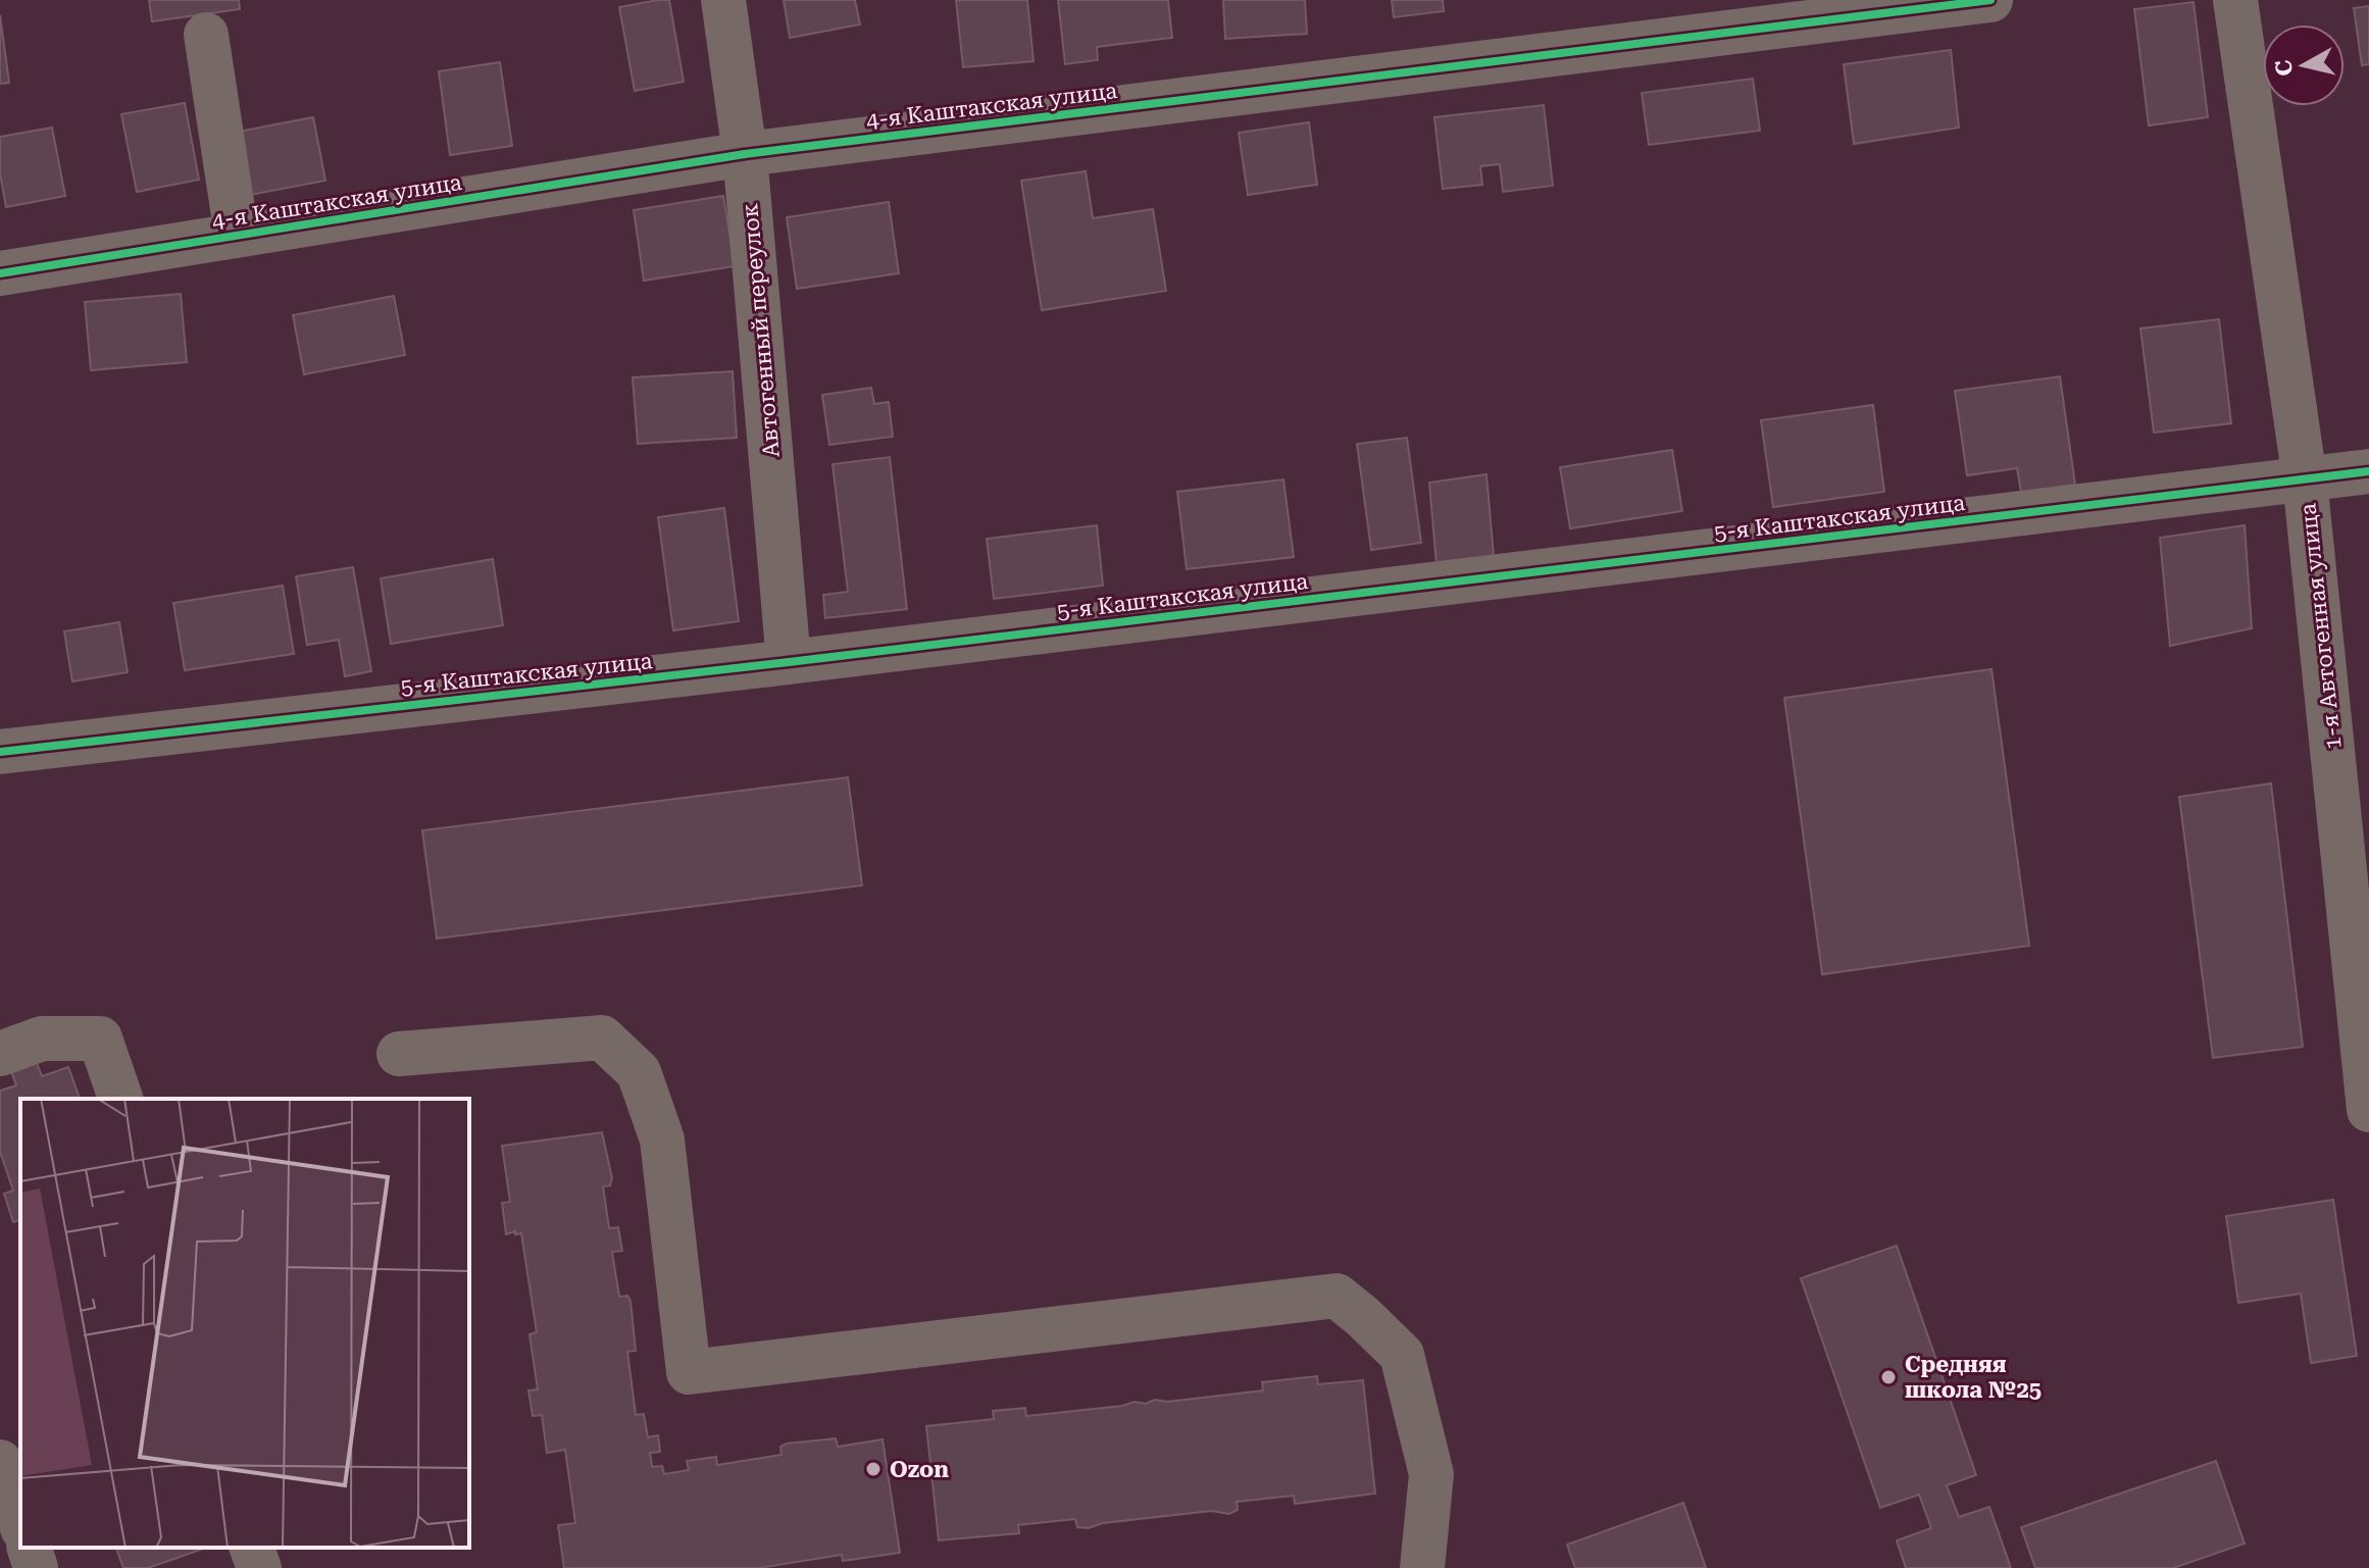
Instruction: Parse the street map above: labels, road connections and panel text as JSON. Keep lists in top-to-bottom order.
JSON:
{
  "streets": {
    "street": [
      "4-я Каштакская улица",
      "Автогенный переулок",
      "5-я Каштакская улица",
      "1-я Автогенная улица"
    ]
  },
  "crossings": [
    ["4-я Каштакская улица", "Автогенный переулок"],
    ["Автогенный переулок", "5-я Каштакская улица"],
    ["5-я Каштакская улица", "1-я Автогенная улица"]
  ],
  "places": ["Средняя школа №25", "Ozon"],
  "north": "left"
}
